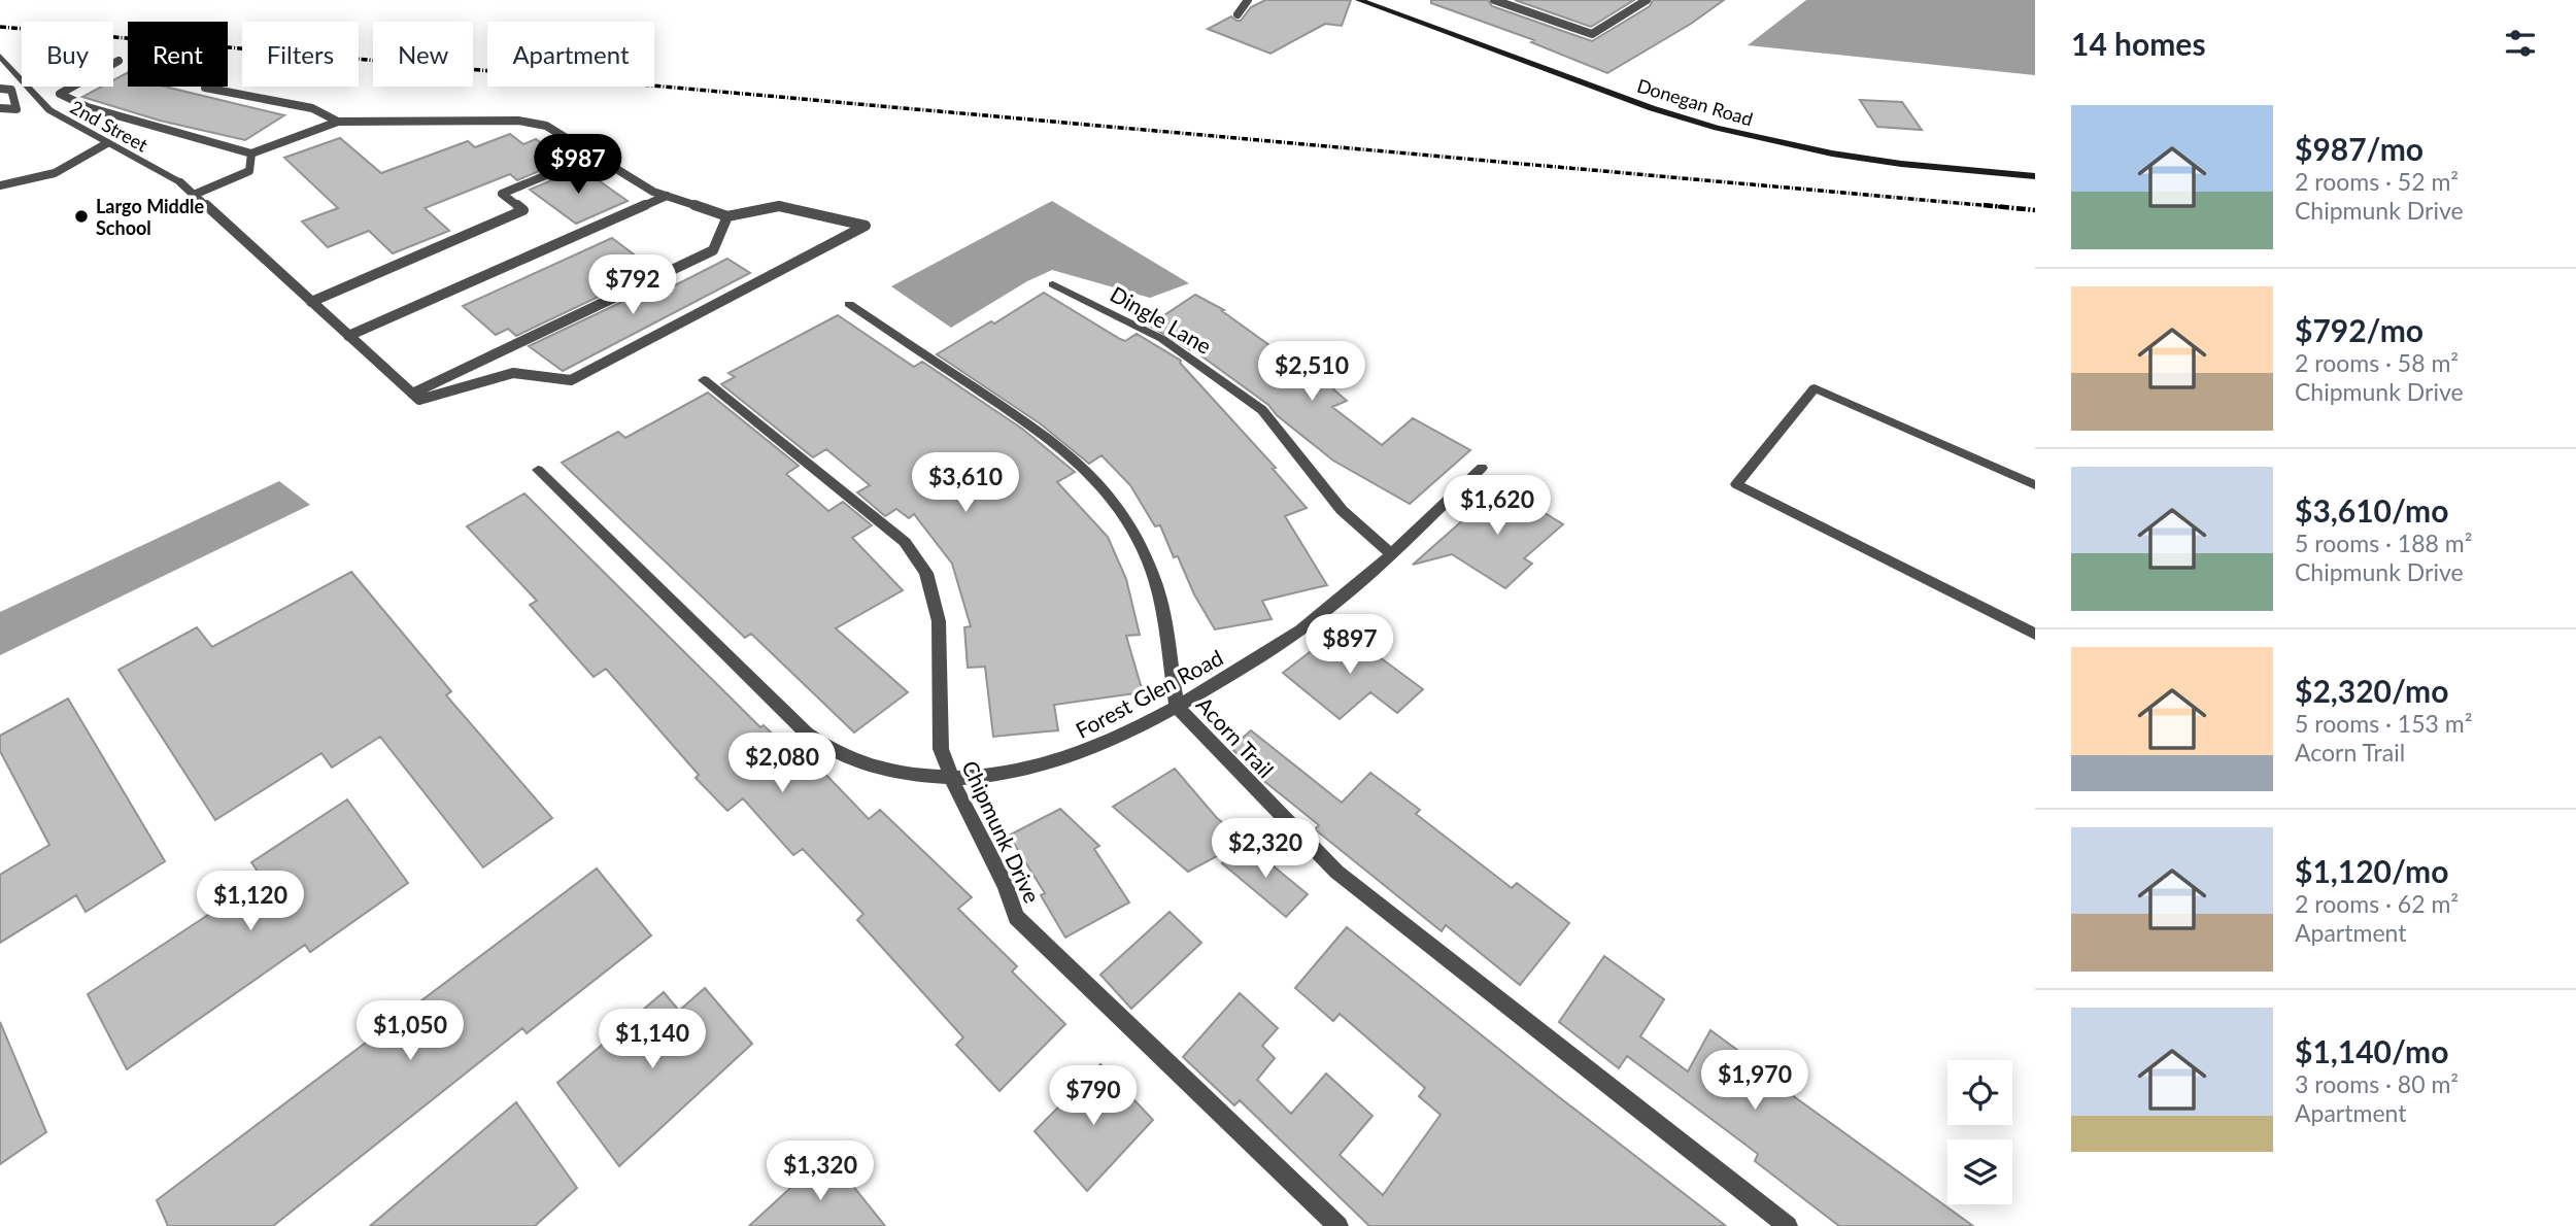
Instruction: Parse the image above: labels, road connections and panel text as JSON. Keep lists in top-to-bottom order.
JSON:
{
  "streets": {
    "street": [
      "Donegan Road",
      "2nd Street",
      "Dingle Lane",
      "Forest Glen Road",
      "Acorn Trail",
      "Chipmunk Drive"
    ]
  },
  "crossings": [
    ["Dingle Lane", "Forest Glen Road"],
    ["Forest Glen Road", "Acorn Trail"],
    ["Forest Glen Road", "Chipmunk Drive"]
  ],
  "places": ["Largo Middle School"],
  "page": {
    "heading": "14 homes",
    "chip": [
      "Buy",
      "Rent",
      "Filters",
      "New",
      "Apartment"
    ],
    "list": [
      {
        "name": "$987/mo",
        "note": "2 rooms · 52 m² · Chipmunk Drive"
      },
      {
        "name": "$792/mo",
        "note": "2 rooms · 58 m² · Chipmunk Drive"
      },
      {
        "name": "$3,610/mo",
        "note": "5 rooms · 188 m² · Chipmunk Drive"
      },
      {
        "name": "$2,320/mo",
        "note": "5 rooms · 153 m² · Acorn Trail"
      },
      {
        "name": "$1,120/mo",
        "note": "2 rooms · 62 m² · Apartment"
      },
      {
        "name": "$1,140/mo",
        "note": "3 rooms · 80 m² · Apartment"
      }
    ],
    "price": [
      "$987",
      "$792",
      "$2,510",
      "$3,610",
      "$1,620",
      "$897",
      "$2,080",
      "$2,320",
      "$1,120",
      "$1,050",
      "$1,140",
      "$1,970",
      "$790",
      "$1,320"
    ]
  }
}
